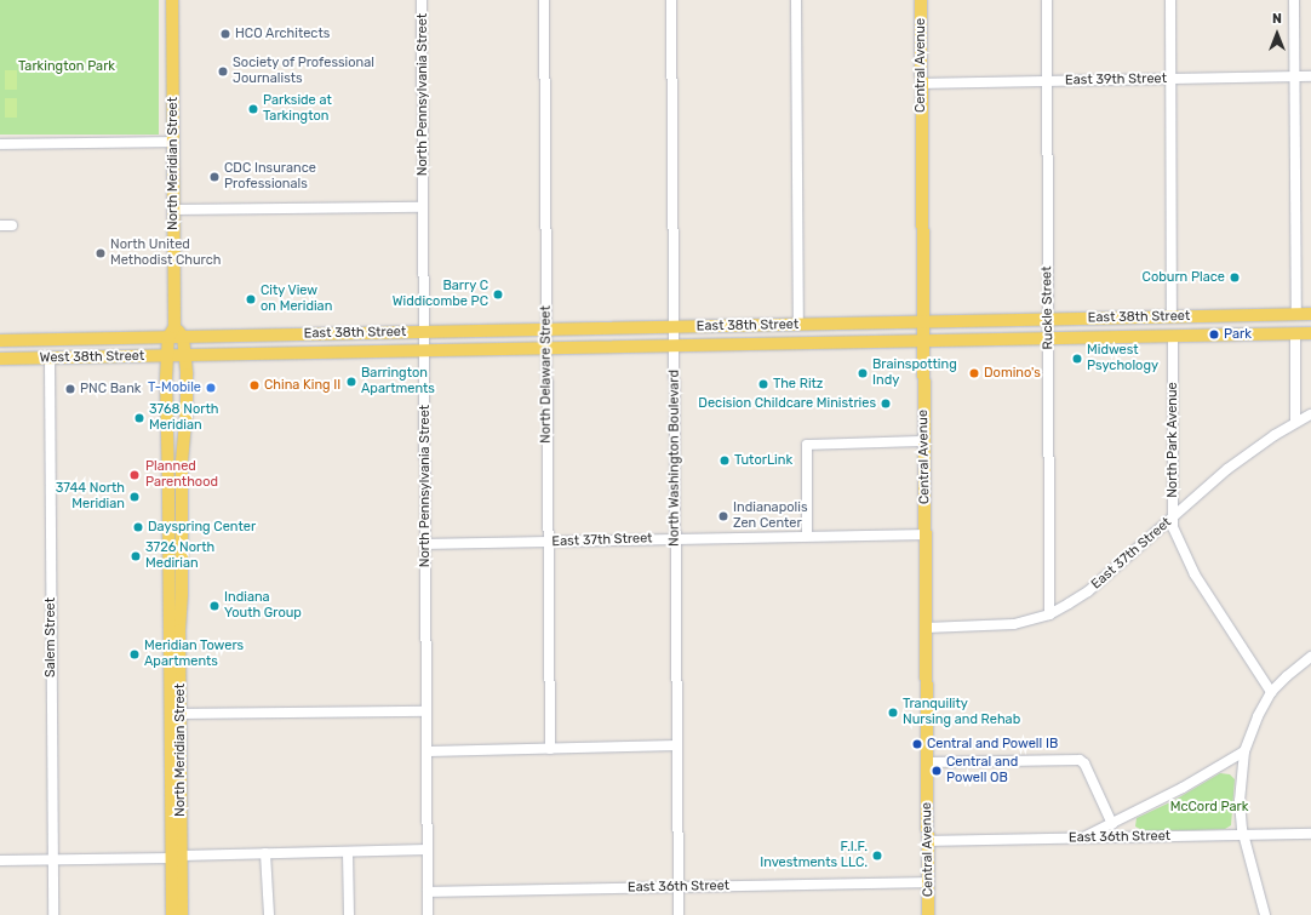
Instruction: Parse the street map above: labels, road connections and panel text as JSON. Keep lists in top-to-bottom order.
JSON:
{
  "streets": {
    "main road": [
      "Central Avenue",
      "North Meridian Street",
      "East 38th Street",
      "West 38th Street"
    ],
    "street": [
      "East 39th Street",
      "North Pennsylvania Street",
      "Ruckle Street",
      "North Delaware Street",
      "North Park Avenue",
      "North Washington Boulevard",
      "East 37th Street",
      "Salem Street",
      "East 36th Street"
    ]
  },
  "crossings": [
    ["Central Avenue", "East 39th Street"],
    ["Central Avenue", "East 38th Street"],
    ["Central Avenue", "East 37th Street"],
    ["Central Avenue", "East 36th Street"],
    ["East 39th Street", "Ruckle Street"],
    ["North Pennsylvania Street", "East 38th Street"],
    ["North Pennsylvania Street", "East 37th Street"],
    ["North Pennsylvania Street", "East 36th Street"],
    ["North Meridian Street", "East 38th Street"],
    ["North Meridian Street", "West 38th Street"],
    ["Ruckle Street", "East 38th Street"],
    ["Ruckle Street", "East 37th Street"],
    ["East 38th Street", "West 38th Street"],
    ["East 38th Street", "North Delaware Street"],
    ["East 38th Street", "North Park Avenue"],
    ["East 38th Street", "North Washington Boulevard"],
    ["West 38th Street", "Salem Street"],
    ["North Delaware Street", "East 37th Street"],
    ["North Park Avenue", "East 37th Street"],
    ["North Washington Boulevard", "East 37th Street"],
    ["North Washington Boulevard", "East 36th Street"]
  ],
  "parks": ["Tarkington Park", "McCord Park"],
  "places": [
    "HCO Architects",
    "Society of Professional Journalists",
    "Parkside at Tarkington",
    "CDC Insurance Professionals",
    "North United Methodist Church",
    "Coburn Place",
    "Barry C Widdicombe PC",
    "City View on Meridian",
    "Park",
    "Midwest Psychology",
    "Brainspotting Indy",
    "Domino's",
    "Barrington Apartments",
    "The Ritz",
    "China King II",
    "T-Mobile",
    "PNC Bank",
    "Decision Childcare Ministries",
    "3768 North Meridian",
    "TutorLink",
    "Planned Parenthood",
    "3744 North Meridian",
    "Indianapolis Zen Center",
    "Dayspring Center",
    "3726 North Medirian",
    "Indiana Youth Group",
    "Meridian Towers Apartments",
    "Tranquility Nursing and Rehab",
    "Central and Powell IB",
    "Central and Powell OB",
    "F.I.F. Investments LLC."
  ],
  "north": "top"
}
